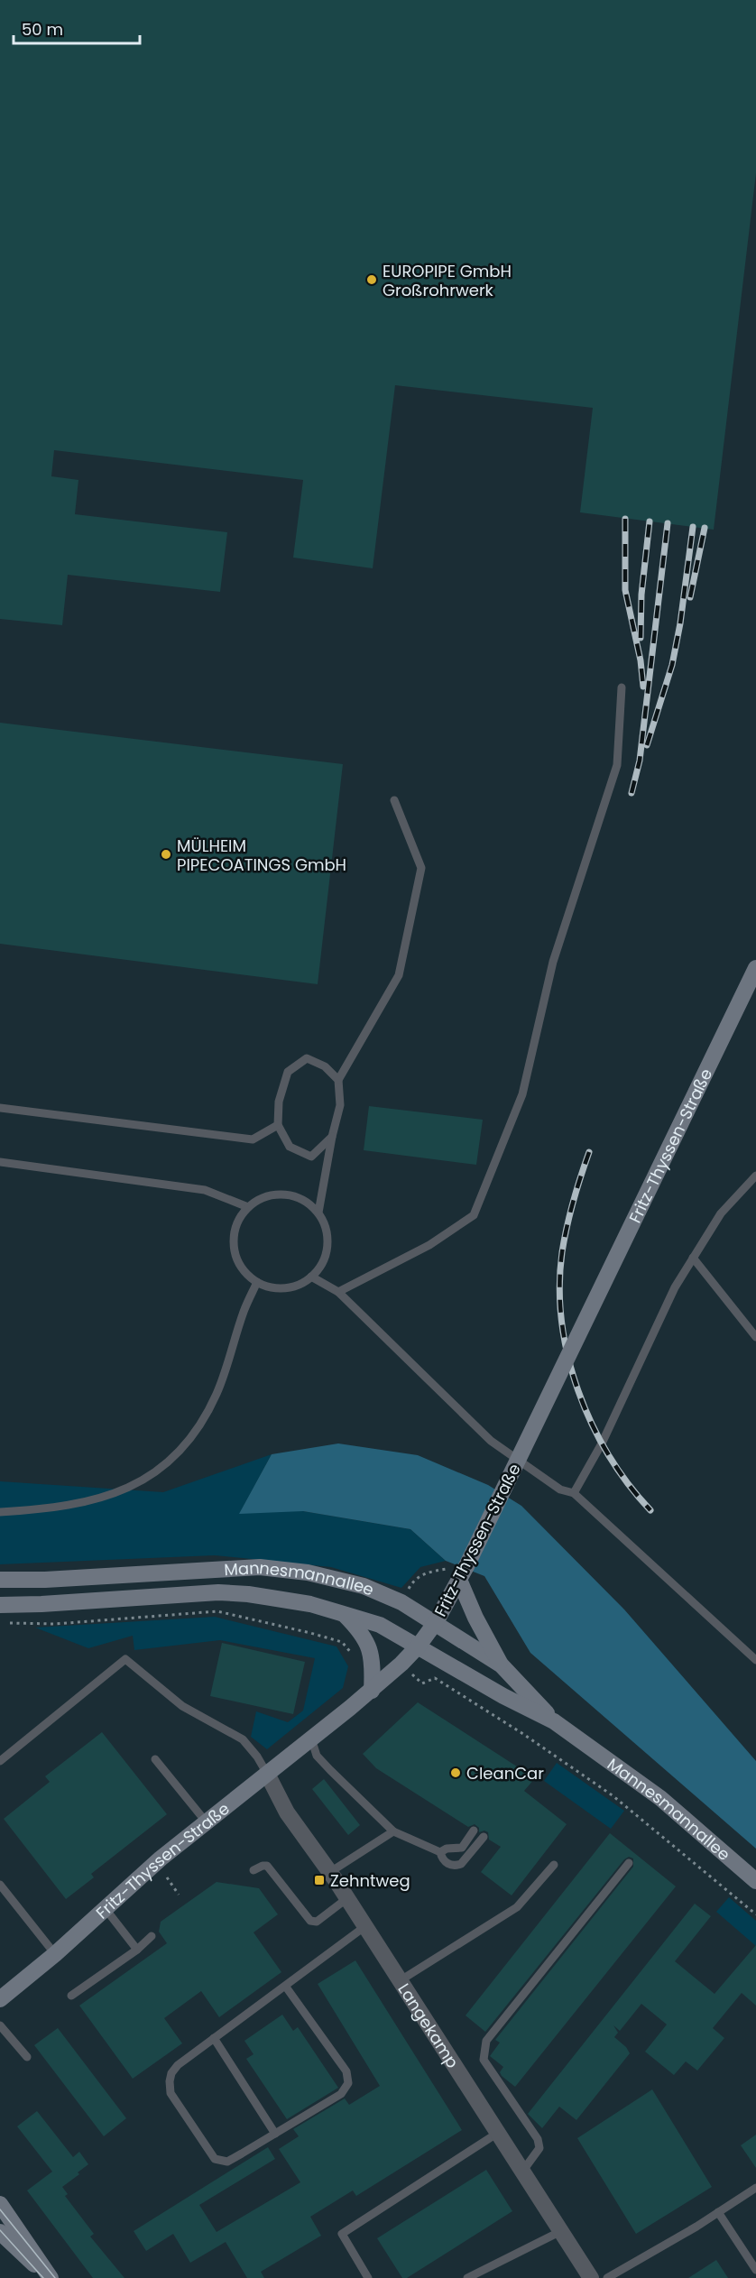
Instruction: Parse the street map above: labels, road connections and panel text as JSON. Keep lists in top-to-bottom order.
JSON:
{
  "streets": {
    "street": ["Fritz-Thyssen-Straße", "Mannesmannallee", "Langekamp"]
  },
  "crossings": [
    ["Fritz-Thyssen-Straße", "Mannesmannallee"],
    ["Fritz-Thyssen-Straße", "Langekamp"]
  ],
  "places": {
    "other": ["EUROPIPE GmbH Großrohrwerk", "MÜLHEIM PIPECOATINGS GmbH", "CleanCar"],
    "transit": ["Zehntweg"]
  },
  "scale_bar": "50 m"
}
